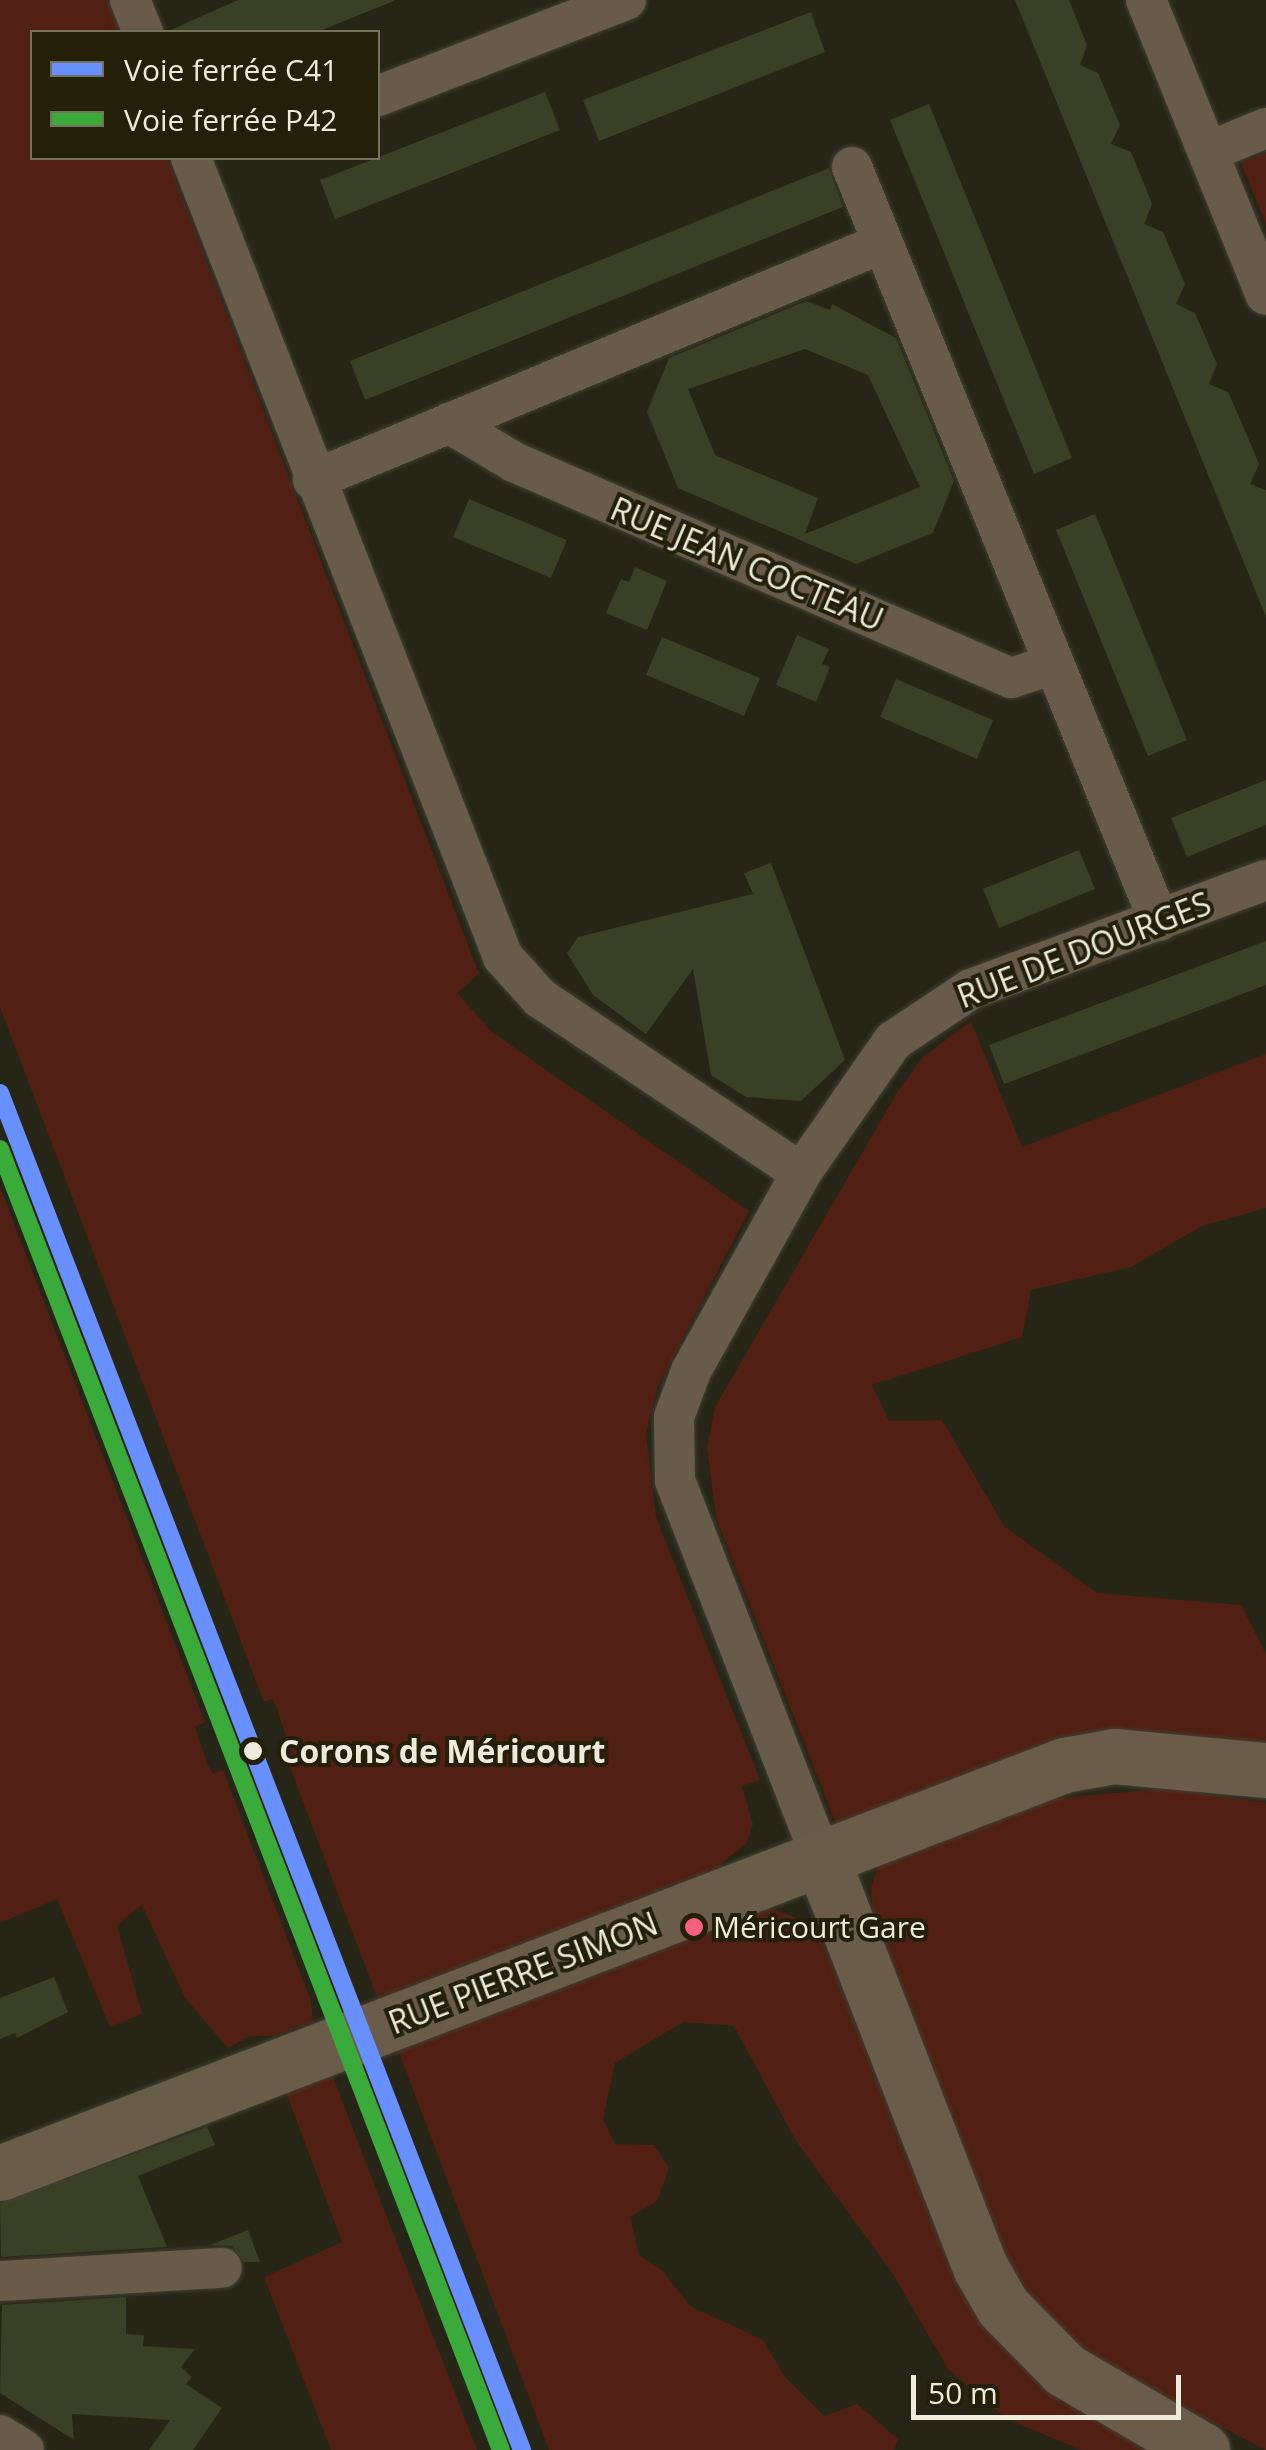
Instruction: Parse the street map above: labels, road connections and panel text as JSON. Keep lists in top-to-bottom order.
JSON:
{
  "streets": {
    "street": ["RUE JEAN COCTEAU", "RUE DE DOURGES", "RUE PIERRE SIMON"]
  },
  "crossings": [
    ["RUE DE DOURGES", "RUE PIERRE SIMON"]
  ],
  "places": ["Corons de Méricourt", "Méricourt Gare"],
  "lines": ["rail line C41", "rail line P42"],
  "legend": ["Voie ferrée C41", "Voie ferrée P42"],
  "scale_bar": "50 m"
}
